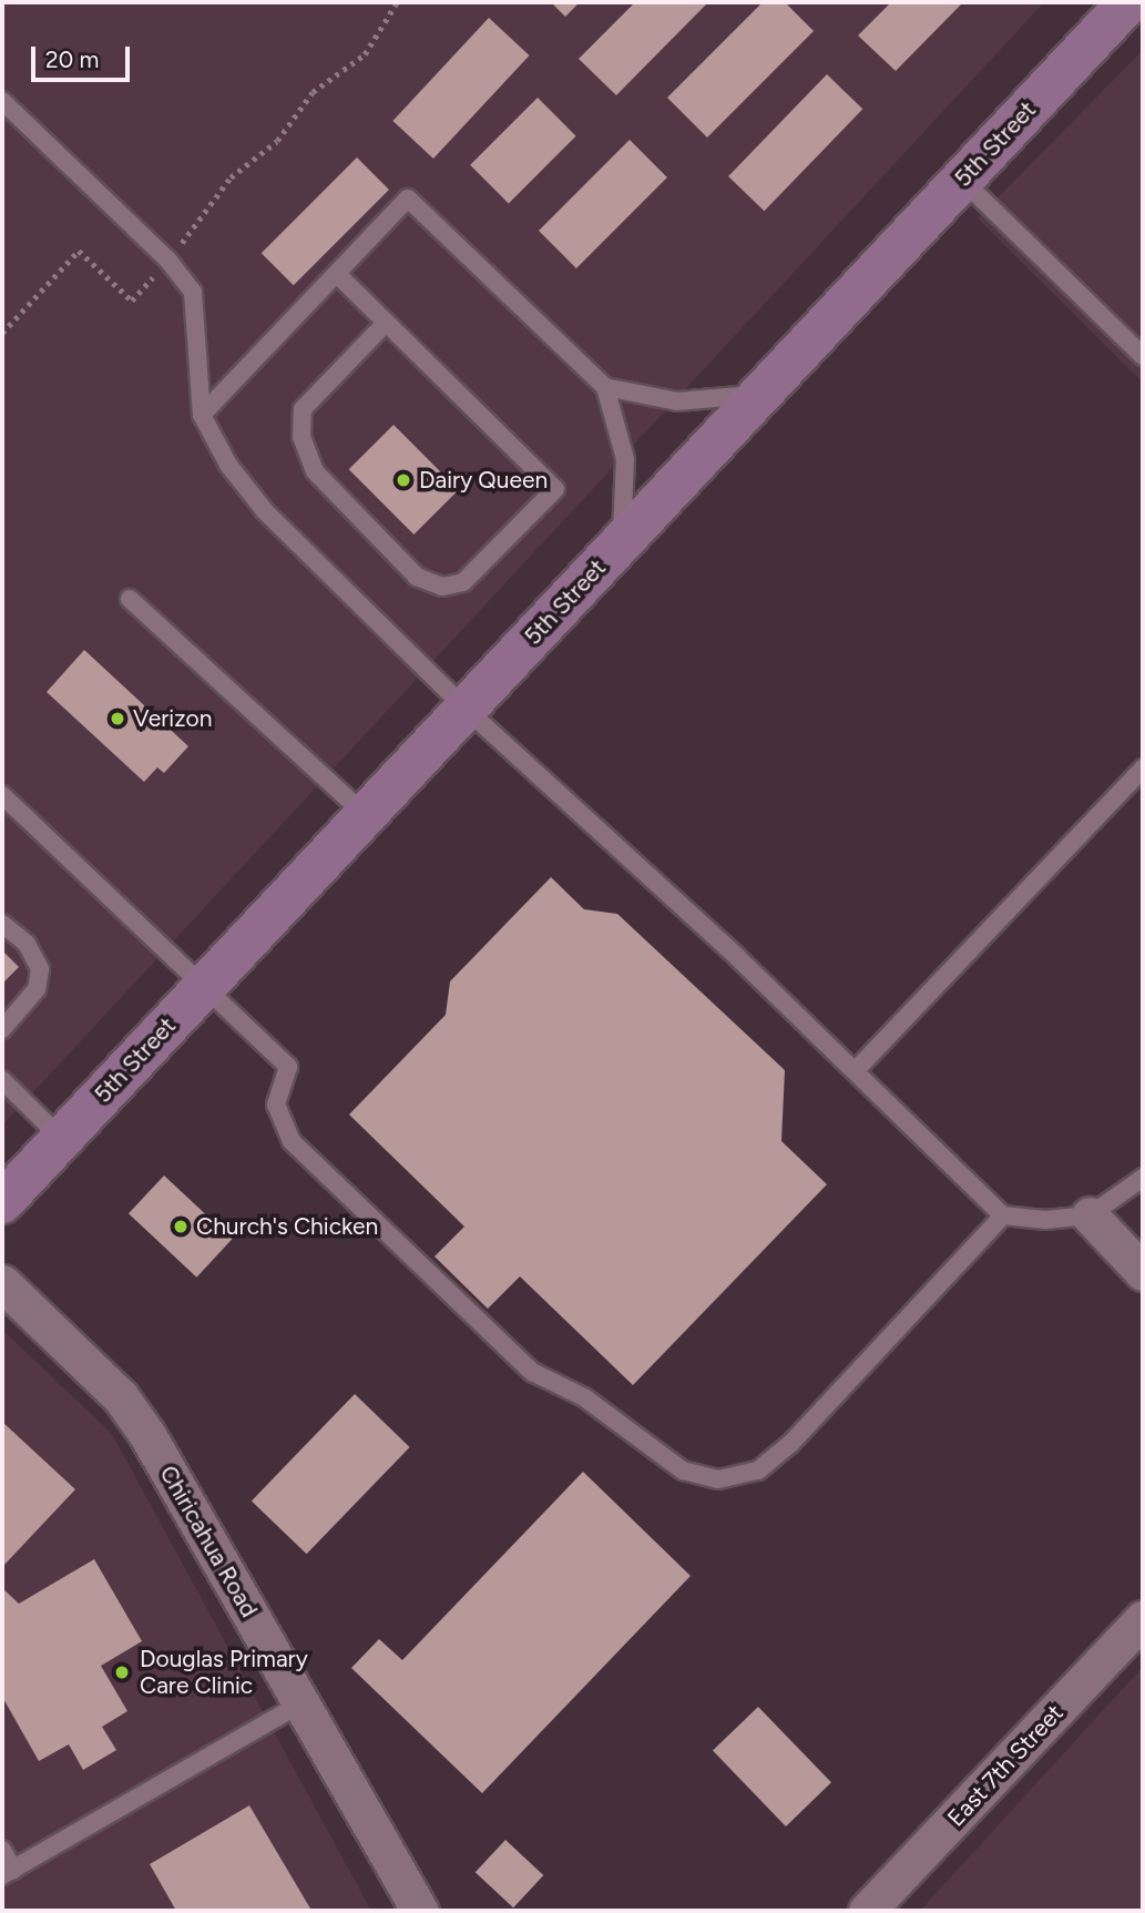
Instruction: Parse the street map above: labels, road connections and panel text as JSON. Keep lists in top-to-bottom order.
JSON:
{
  "streets": {
    "street": ["5th Street", "Chiricahua Road", "East 7th Street"]
  },
  "places": [
    "Dairy Queen",
    "Verizon",
    "Church's Chicken",
    "Douglas Primary Care Clinic"
  ],
  "scale_bar": "20 m"
}
